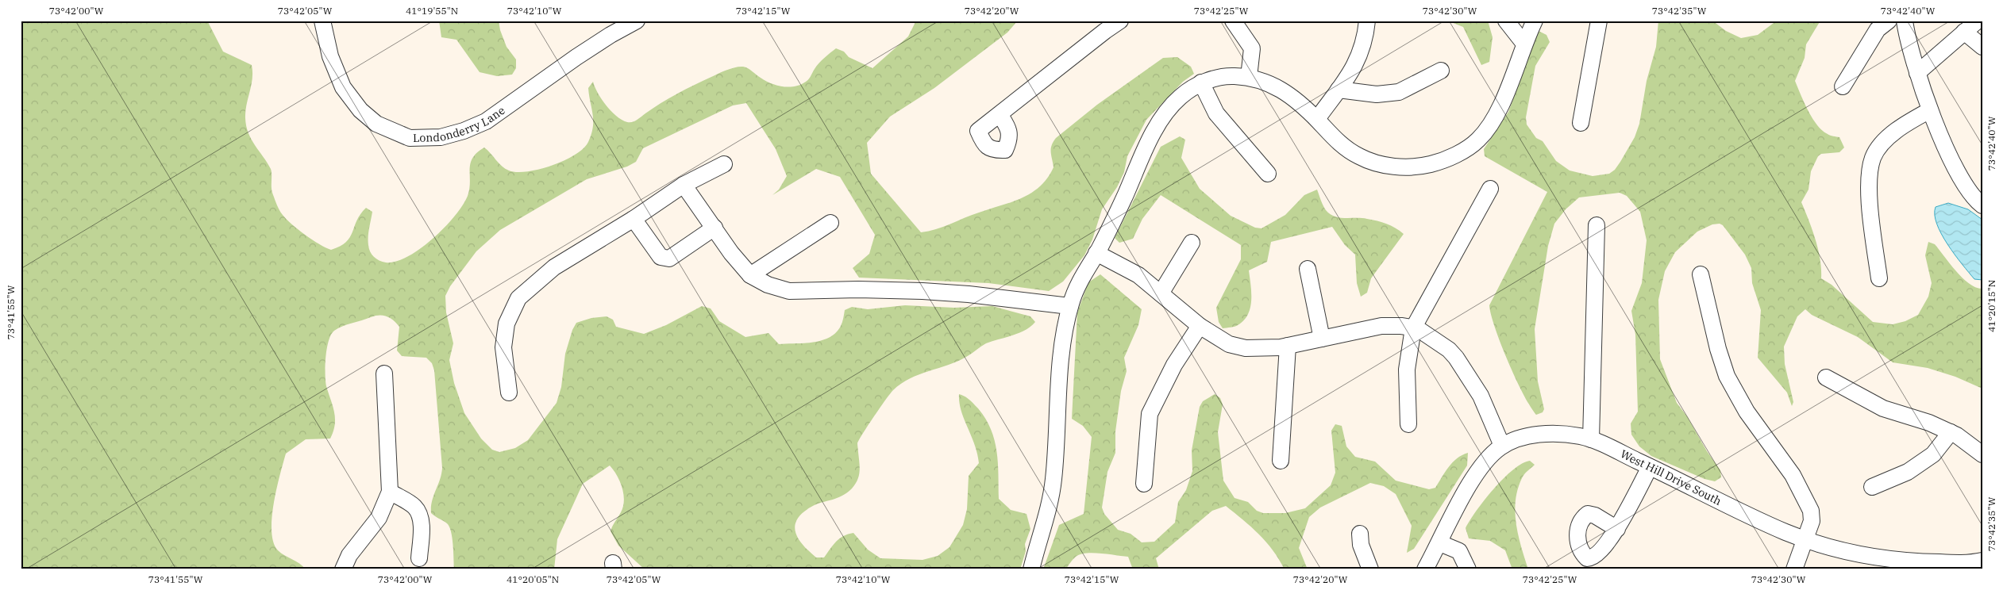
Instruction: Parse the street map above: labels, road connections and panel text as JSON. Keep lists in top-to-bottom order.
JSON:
{
  "streets": {
    "street": ["Londonderry Lane", "West Hill Drive South"]
  },
  "coordinates": [
    "73°42'00\"W",
    "73°42'05\"W",
    "41°19'55\"N",
    "73°42'10\"W",
    "73°42'15\"W",
    "73°42'20\"W",
    "73°42'25\"W",
    "73°42'30\"W",
    "73°42'35\"W",
    "73°42'40\"W",
    "41°20'15\"N",
    "73°41'55\"W",
    "41°20'05\"N"
  ]
}
